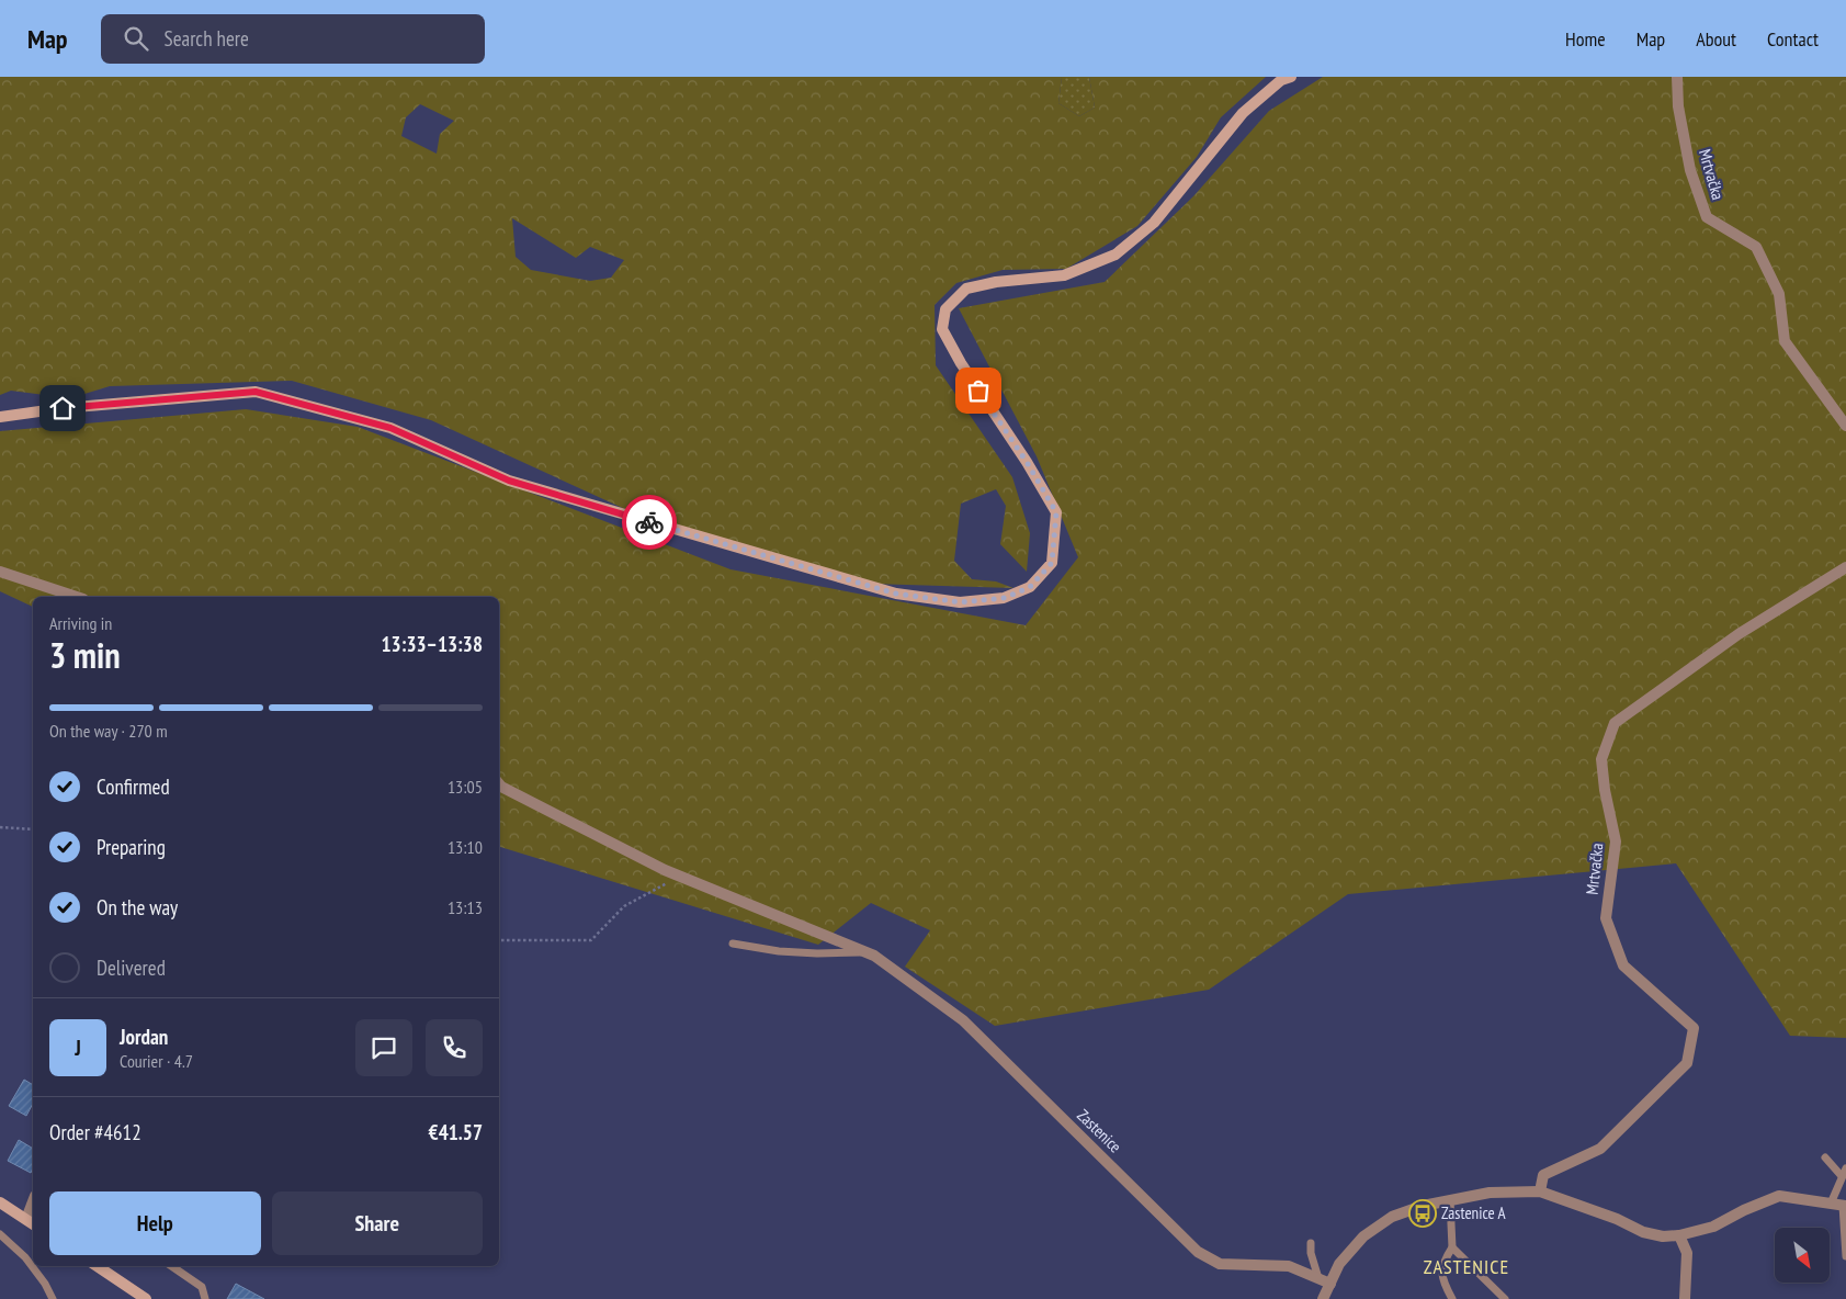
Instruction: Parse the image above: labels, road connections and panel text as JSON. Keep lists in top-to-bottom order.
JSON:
{
  "streets": {
    "street": ["Mrtvačka", "Zastenice"]
  },
  "districts": ["ZASTENICE"],
  "places": {
    "bus stop": ["Zastenice A"]
  },
  "north": "bottom right",
  "page": {
    "header": "Map",
    "search": "Search here",
    "nav": [
      "Home",
      "Map",
      "About",
      "Contact"
    ],
    "heading": ["3 min", "Arriving in", "13:33–13:38"],
    "panel": [
      "Jordan",
      "Courier · 4.7",
      "Order #4612",
      "€41.57"
    ],
    "bar": "On the way · 270 m",
    "list": [
      ["Confirmed", "13:05"],
      ["Preparing", "13:10"],
      ["On the way", "13:13"],
      "Delivered"
    ],
    "round": "J",
    "buttons": ["Help", "Share"]
  }
}
